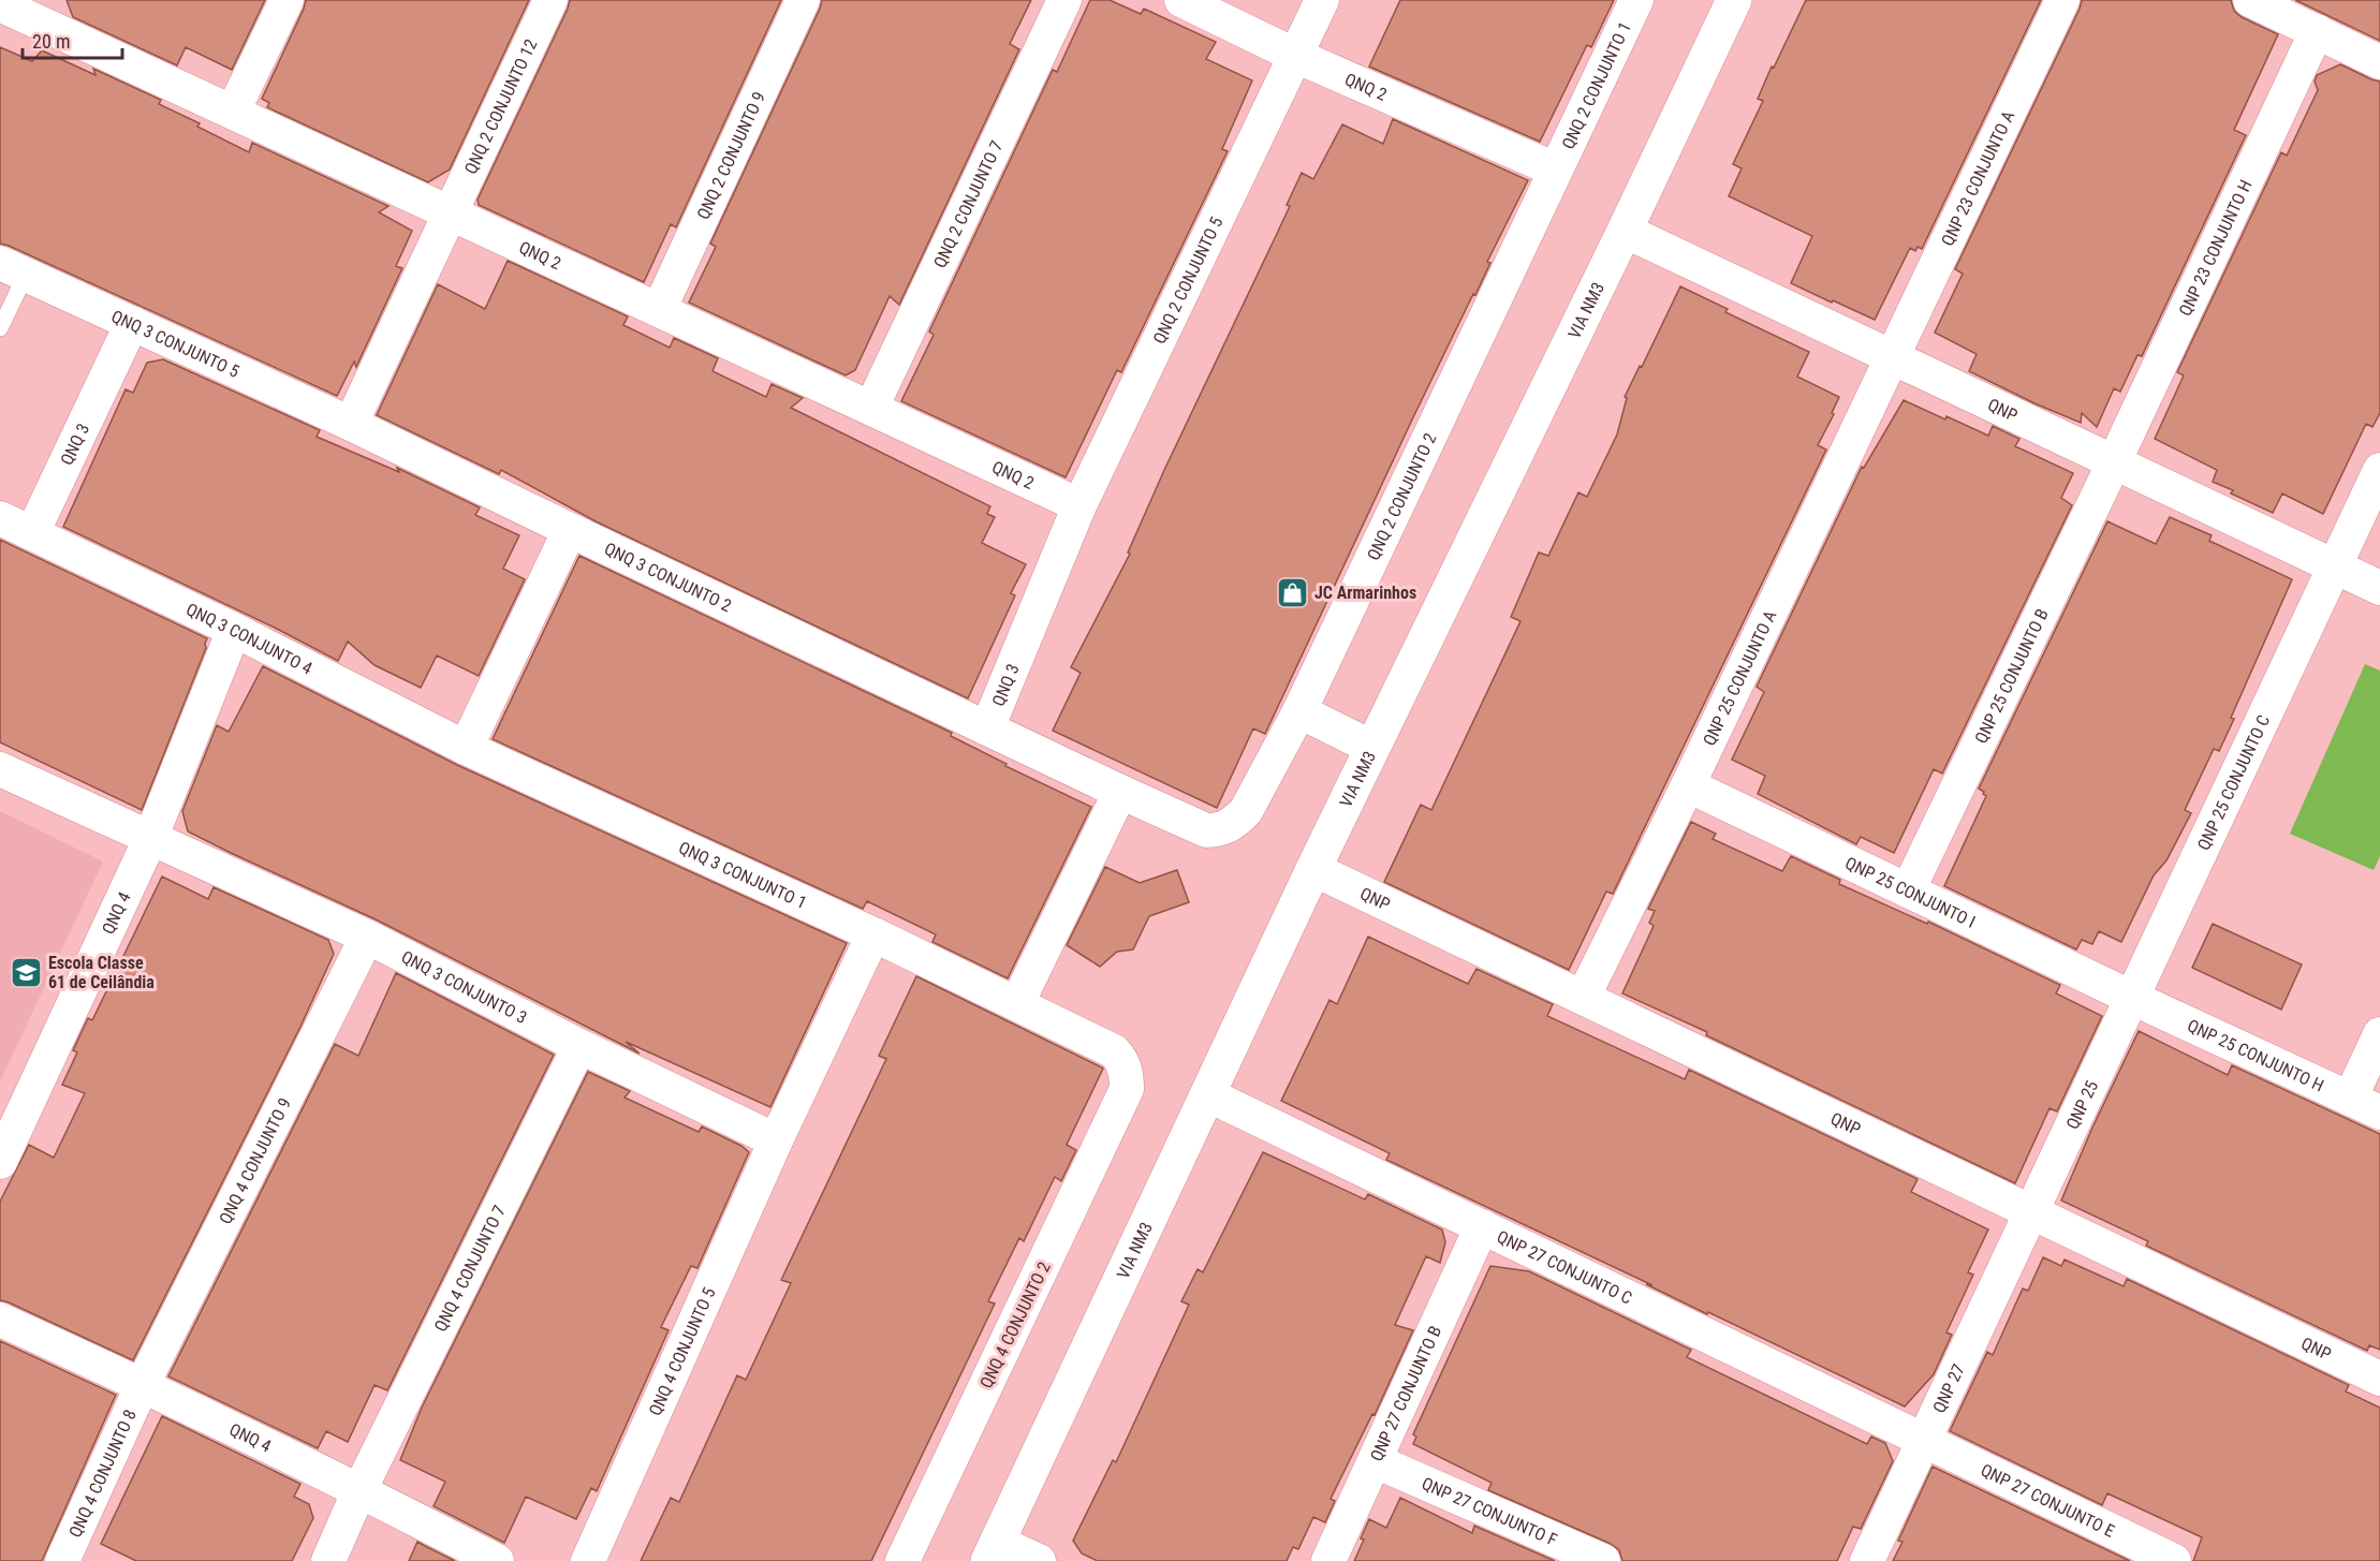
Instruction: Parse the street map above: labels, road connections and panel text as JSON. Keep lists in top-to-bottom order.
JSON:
{
  "streets": {
    "main road": ["VIA NM3"],
    "street": [
      "QNQ 2 CONJUNTO 1",
      "QNQ 2",
      "QNQ 2 CONJUNTO 12",
      "QNQ 2 CONJUNTO 9",
      "QNP 23 CONJUNTO A",
      "QNQ 2 CONJUNTO 7",
      "QNP 23 CONJUNTO H",
      "QNQ 2 CONJUNTO 5",
      "QNQ 3 CONJUNTO 5",
      "QNP",
      "QNQ 3",
      "QNQ 2 CONJUNTO 2",
      "QNQ 3 CONJUNTO 2",
      "QNQ 3 CONJUNTO 4",
      "QNP 25 CONJUNTO B",
      "QNP 25 CONJUNTO A",
      "QNP 25 CONJUNTO C",
      "QNQ 3 CONJUNTO 1",
      "QNP 25 CONJUNTO I",
      "QNQ 4",
      "QNQ 3 CONJUNTO 3",
      "QNP 25 CONJUNTO H",
      "QNP 25",
      "QNQ 4 CONJUNTO 9",
      "QNP 27 CONJUNTO C",
      "QNQ 4 CONJUNTO 7",
      "QNQ 4 CONJUNTO 2",
      "QNQ 4 CONJUNTO 5",
      "QNP 27",
      "QNP 27 CONJUNTO B",
      "QNQ 4 CONJUNTO 8",
      "QNP 27 CONJUNTO E",
      "QNP 27 CONJUNTO F"
    ]
  },
  "crossings": [
    ["QNQ 2 CONJUNTO 1", "QNQ 2"],
    ["QNQ 2 CONJUNTO 1", "QNQ 2 CONJUNTO 2"],
    ["QNQ 2", "QNQ 2 CONJUNTO 12"],
    ["QNQ 2", "QNQ 2 CONJUNTO 9"],
    ["QNQ 2", "QNQ 2 CONJUNTO 7"],
    ["QNQ 2", "QNQ 2 CONJUNTO 5"],
    ["QNQ 2", "QNQ 3"],
    ["QNQ 2", "QNQ 2 CONJUNTO 2"],
    ["QNP 23 CONJUNTO A", "QNP"],
    ["QNP 23 CONJUNTO A", "QNP 25 CONJUNTO A"],
    ["QNP 23 CONJUNTO H", "QNP"],
    ["QNP 23 CONJUNTO H", "QNP 25 CONJUNTO B"],
    ["QNQ 2 CONJUNTO 5", "QNQ 3"],
    ["VIA NM3", "QNP"],
    ["VIA NM3", "QNP 27 CONJUNTO C"],
    ["QNQ 3 CONJUNTO 5", "QNQ 3"],
    ["QNQ 3 CONJUNTO 5", "QNQ 3 CONJUNTO 2"],
    ["QNP", "QNP 25 CONJUNTO B"],
    ["QNP", "QNP 25 CONJUNTO A"],
    ["QNP", "QNP 25 CONJUNTO C"],
    ["QNP", "QNP 25"],
    ["QNP", "QNP 27"],
    ["QNQ 3", "QNQ 2 CONJUNTO 2"],
    ["QNQ 3", "QNQ 3 CONJUNTO 2"],
    ["QNQ 3", "QNQ 3 CONJUNTO 4"],
    ["QNQ 3 CONJUNTO 4", "QNQ 3 CONJUNTO 1"],
    ["QNP 25 CONJUNTO B", "QNP 25 CONJUNTO I"],
    ["QNP 25 CONJUNTO A", "QNP 25 CONJUNTO I"],
    ["QNP 25 CONJUNTO C", "QNP 25 CONJUNTO I"],
    ["QNP 25 CONJUNTO C", "QNP 25 CONJUNTO H"],
    ["QNP 25 CONJUNTO C", "QNP 25"],
    ["QNQ 3 CONJUNTO 1", "QNQ 4 CONJUNTO 2"],
    ["QNP 25 CONJUNTO I", "QNP 25 CONJUNTO H"],
    ["QNP 25 CONJUNTO I", "QNP 25"],
    ["QNQ 4", "QNQ 3 CONJUNTO 3"],
    ["QNQ 4", "QNQ 4 CONJUNTO 9"],
    ["QNQ 4", "QNQ 4 CONJUNTO 7"],
    ["QNQ 4", "QNQ 4 CONJUNTO 8"],
    ["QNQ 3 CONJUNTO 3", "QNQ 4 CONJUNTO 9"],
    ["QNQ 3 CONJUNTO 3", "QNQ 4 CONJUNTO 7"],
    ["QNQ 3 CONJUNTO 3", "QNQ 4 CONJUNTO 5"],
    ["QNP 25 CONJUNTO H", "QNP 25"],
    ["QNP 25", "QNP 27"],
    ["QNQ 4 CONJUNTO 9", "QNQ 4 CONJUNTO 8"],
    ["QNP 27 CONJUNTO C", "QNP 27"],
    ["QNP 27 CONJUNTO C", "QNP 27 CONJUNTO B"],
    ["QNP 27 CONJUNTO C", "QNP 27 CONJUNTO E"],
    ["QNP 27", "QNP 27 CONJUNTO E"],
    ["QNP 27 CONJUNTO B", "QNP 27 CONJUNTO F"]
  ],
  "places": {
    "shop": ["JC Armarinhos"],
    "school or university": ["Escola Classe 61 de Ceilândia"]
  },
  "scale_bar": "20 m"
}
